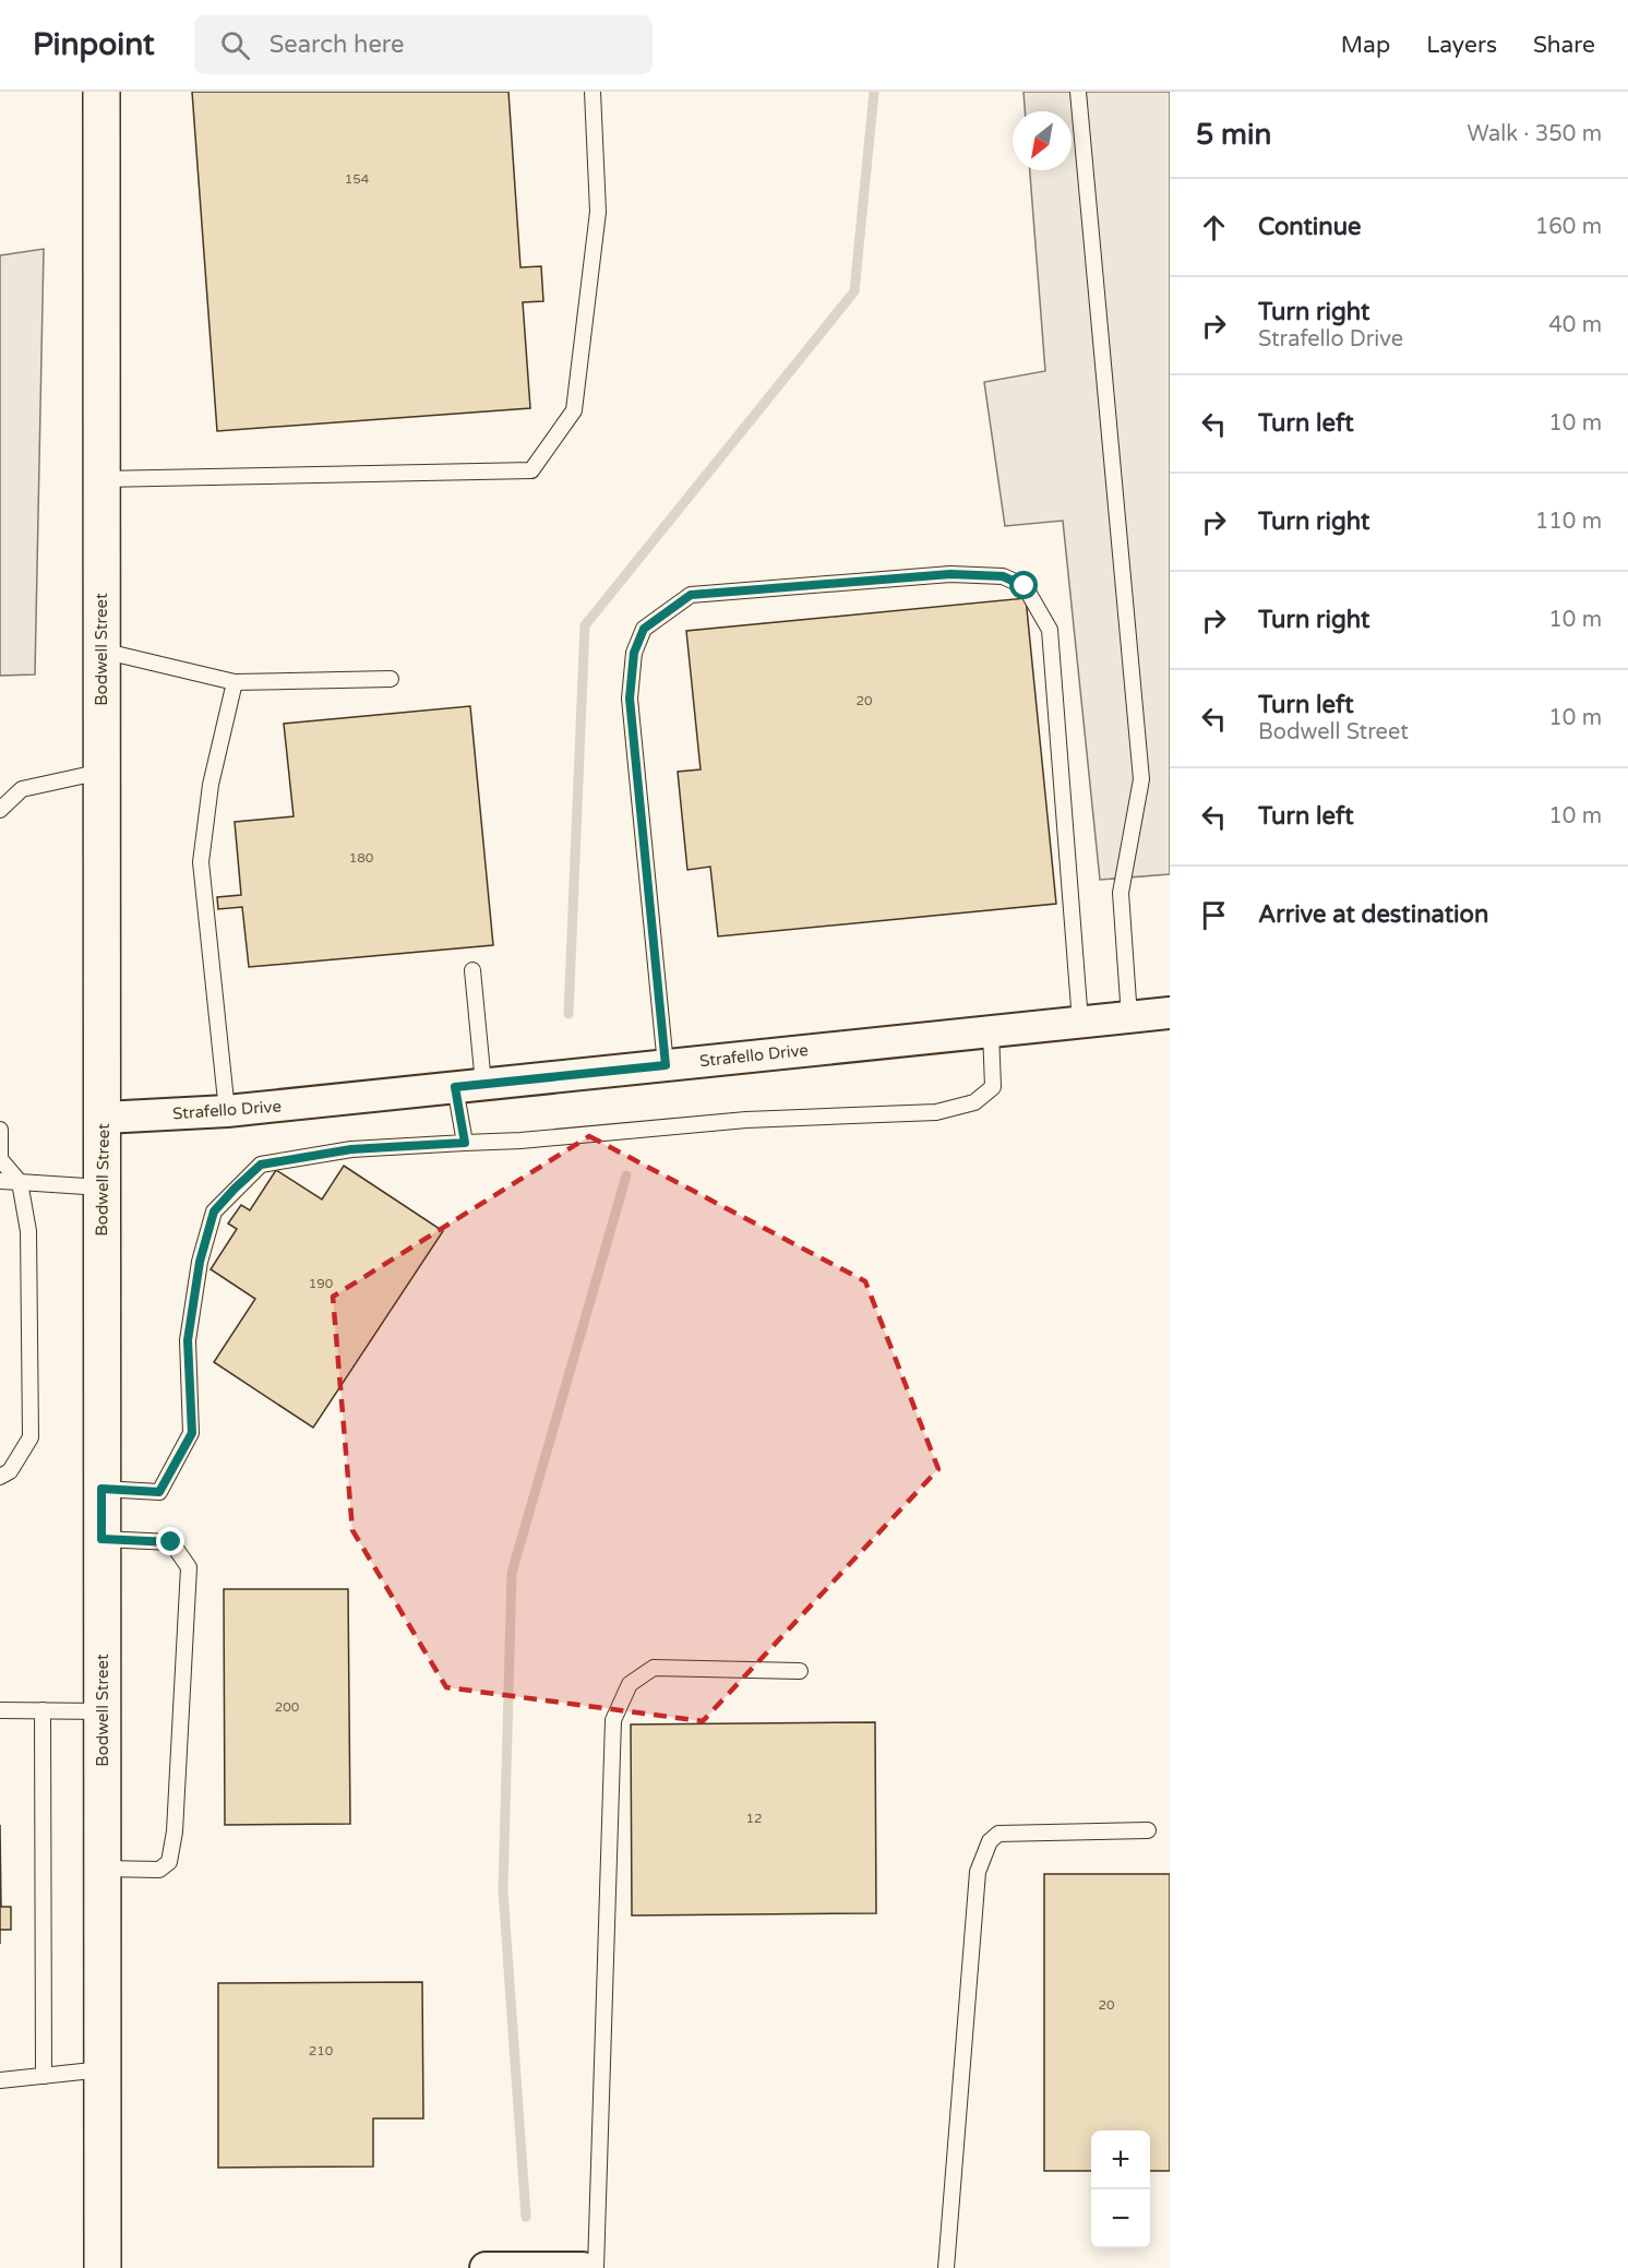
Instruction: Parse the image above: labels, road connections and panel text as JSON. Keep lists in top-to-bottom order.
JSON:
{
  "streets": {
    "street": ["Bodwell Street", "Strafello Drive"]
  },
  "crossings": [
    ["Bodwell Street", "Strafello Drive"]
  ],
  "house_numbers": [
    "154",
    "20",
    "180",
    "190",
    "200",
    "12",
    "20",
    "210"
  ],
  "north": "bottom left",
  "page": {
    "header": "Pinpoint",
    "search": "Search here",
    "nav": ["Map", "Layers", "Share"],
    "heading": ["5 min", "Walk · 350 m"],
    "list": [
      ["Continue", "160 m"],
      ["Turn right", "Strafello Drive", "40 m"],
      ["Turn left", "10 m"],
      ["Turn right", "110 m"],
      ["Turn right", "10 m"],
      ["Turn left", "Bodwell Street", "10 m"],
      ["Turn left", "10 m"],
      "Arrive at destination"
    ],
    "map_buttons": ["+", "−"]
  }
}
